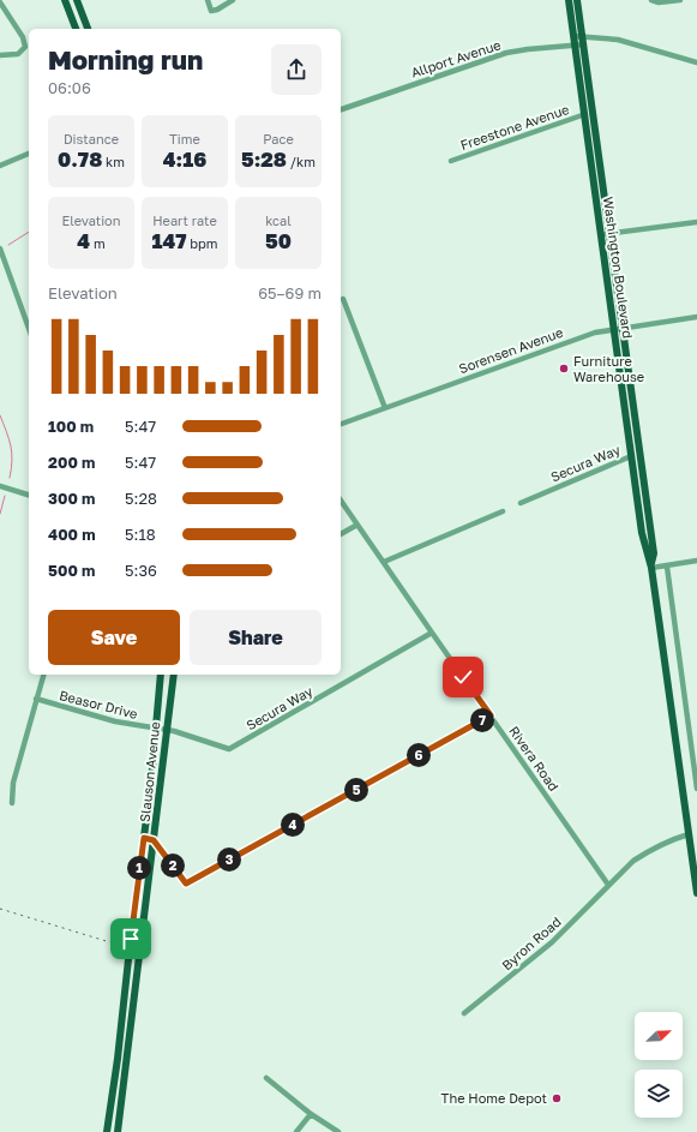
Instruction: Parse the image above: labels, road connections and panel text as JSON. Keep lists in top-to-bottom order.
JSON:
{
  "streets": {
    "main road": ["Washington Boulevard", "Slauson Avenue"],
    "street": [
      "Allport Avenue",
      "Freestone Avenue",
      "Sorensen Avenue",
      "Secura Way",
      "Beasor Drive",
      "Rivera Road",
      "Byron Road"
    ]
  },
  "crossings": [
    ["Allport Avenue", "Washington Boulevard"],
    ["Freestone Avenue", "Washington Boulevard"],
    ["Washington Boulevard", "Sorensen Avenue"],
    ["Washington Boulevard", "Secura Way"],
    ["Secura Way", "Beasor Drive"],
    ["Secura Way", "Rivera Road"],
    ["Secura Way", "Slauson Avenue"],
    ["Beasor Drive", "Slauson Avenue"],
    ["Rivera Road", "Byron Road"]
  ],
  "places": ["Furniture Warehouse", "The Home Depot"],
  "north": "top right",
  "page": {
    "heading": ["Morning run", "06:06"],
    "stats": [
      ["Distance", "0.78 km"],
      ["Time", "4:16"],
      ["Pace", "5:28 /km"],
      ["Elevation", "4 m"],
      ["Heart rate", "147 bpm"],
      ["kcal", "50"]
    ],
    "chart": ["Elevation", "65–69 m"],
    "list": [
      {
        "name": "100 m",
        "note": "5:47"
      },
      {
        "name": "200 m",
        "note": "5:47"
      },
      {
        "name": "300 m",
        "note": "5:28"
      },
      {
        "name": "400 m",
        "note": "5:18"
      },
      {
        "name": "500 m",
        "note": "5:36"
      }
    ],
    "buttons": ["Save", "Share"],
    "pins": [
      "7",
      "6",
      "5",
      "4",
      "3",
      "2",
      "1"
    ]
  }
}
